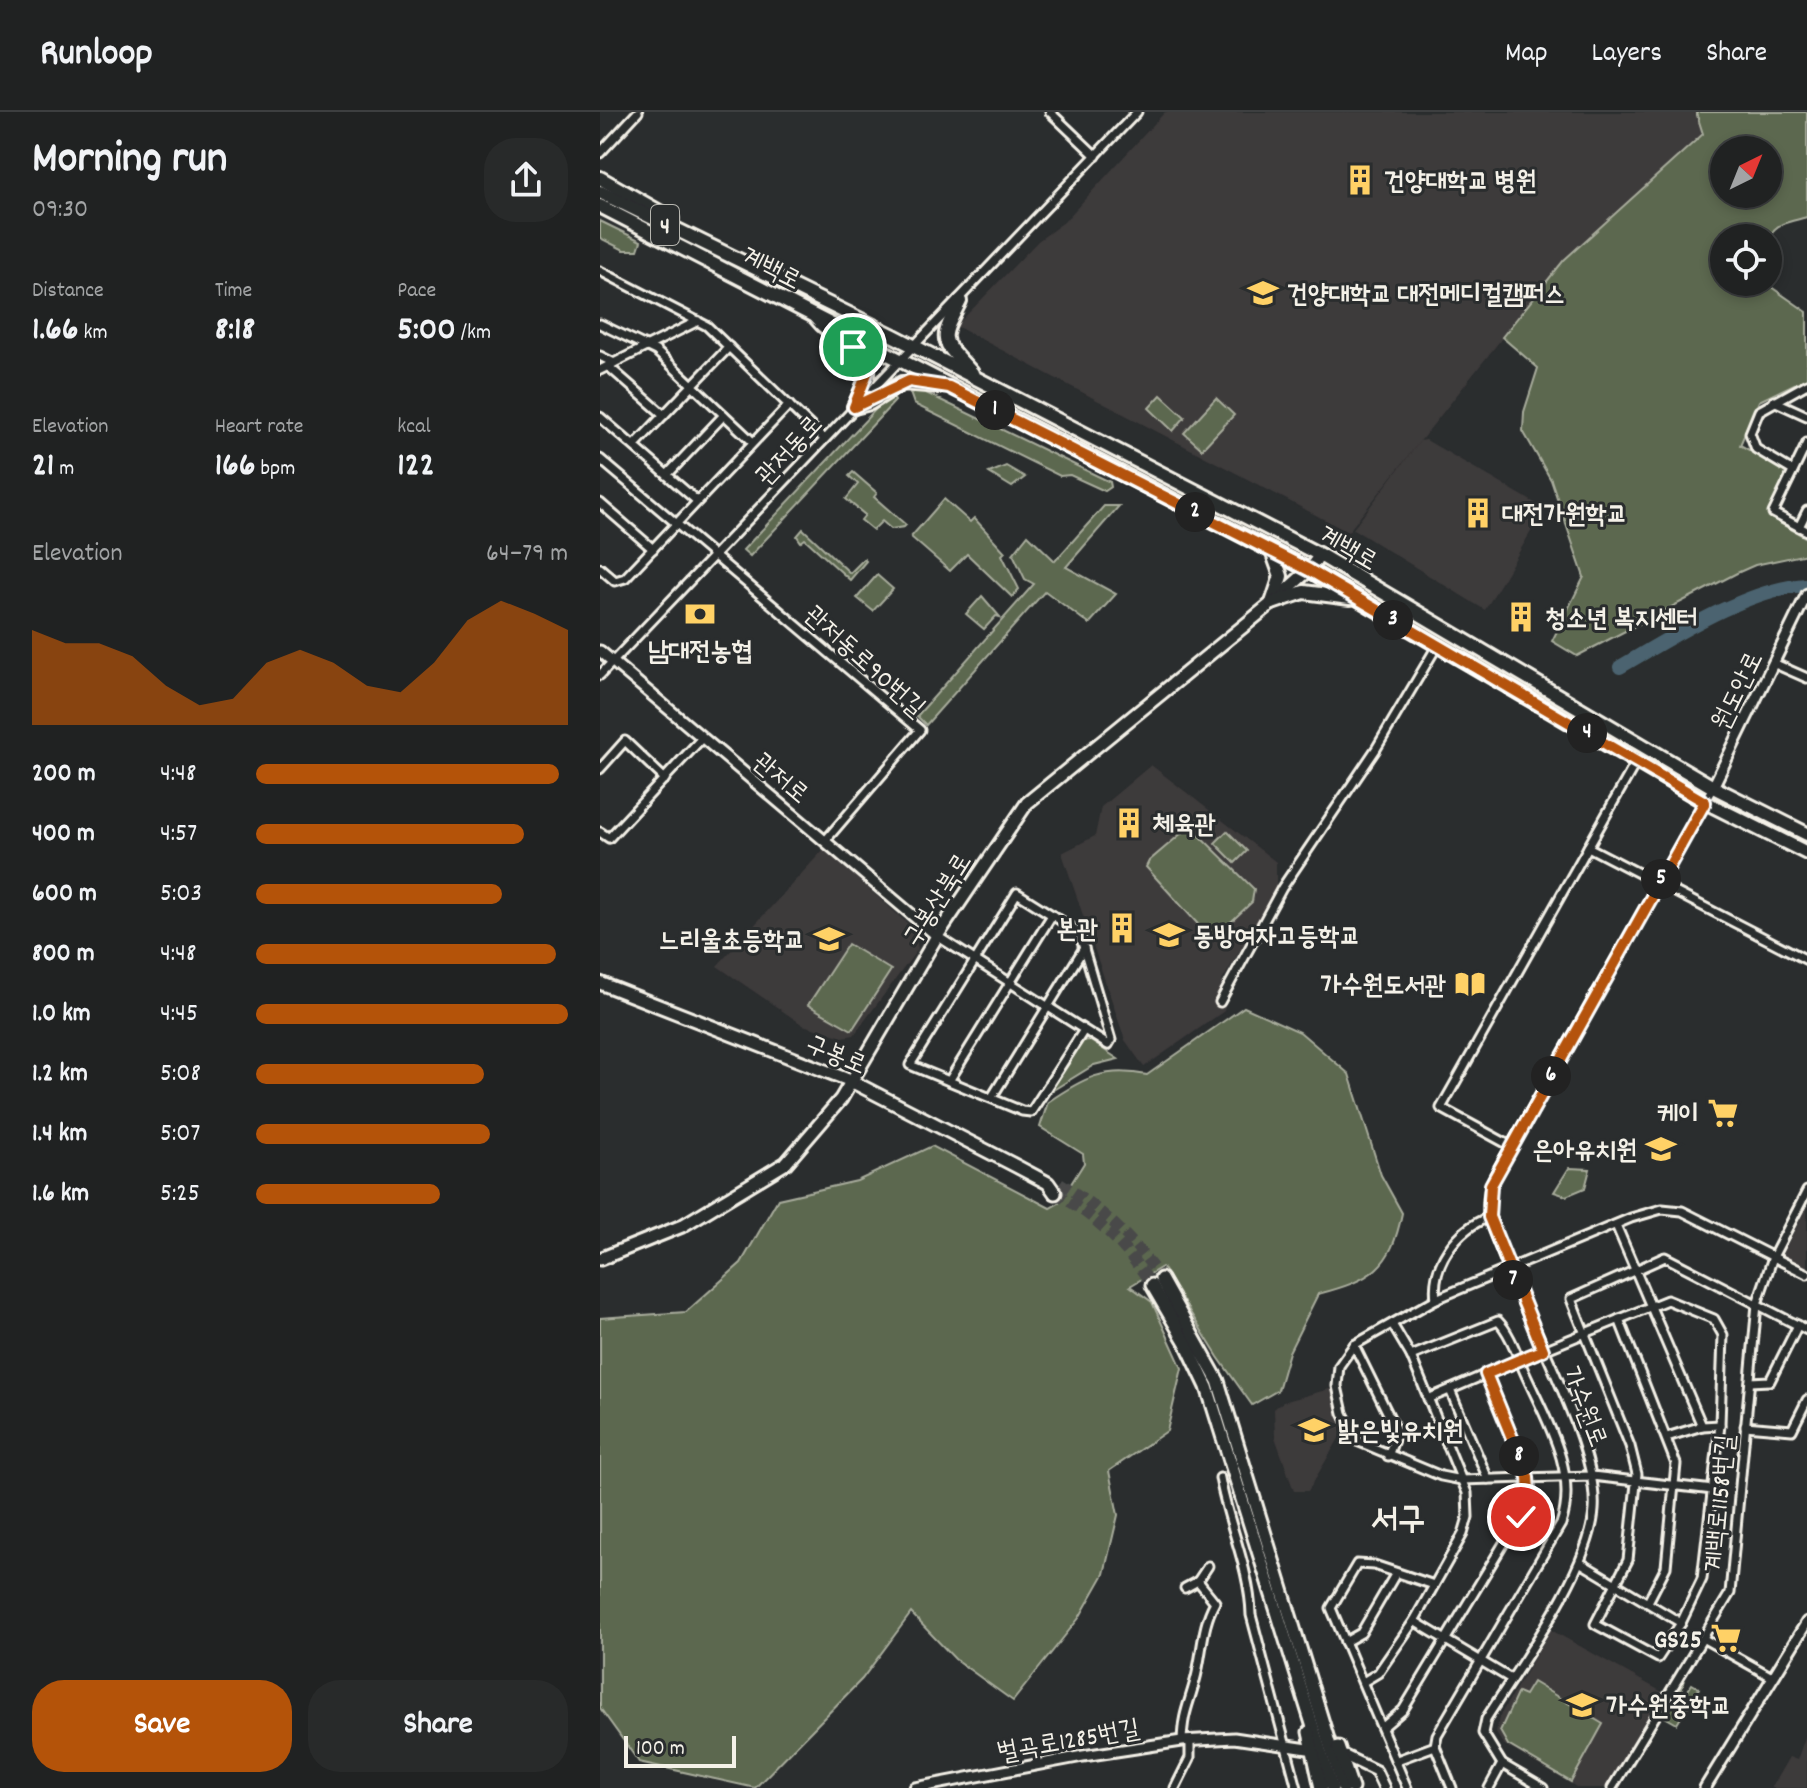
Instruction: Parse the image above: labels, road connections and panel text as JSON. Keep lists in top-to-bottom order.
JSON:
{
  "streets": {
    "main road": [
      "4",
      "계백로",
      "구봉산북로",
      "구봉로"
    ],
    "street": [
      "관저동로",
      "관저동로90번길",
      "원도안로",
      "관저로",
      "가수원로",
      "계백로1158번길",
      "벌곡로1285번길"
    ]
  },
  "crossings": [
    ["계백로", "관저동로"],
    ["계백로", "원도안로"],
    ["계백로", "구봉산북로"],
    ["계백로", "가수원로"],
    ["관저동로", "관저동로90번길"],
    ["관저동로", "관저로"],
    ["관저동로90번길", "관저로"],
    ["원도안로", "가수원로"],
    ["관저로", "구봉산북로"],
    ["구봉산북로", "구봉로"]
  ],
  "districts": ["서구"],
  "places": {
    "building": [
      "건양대학교 병원",
      "대전가원학교",
      "청소년 복지센터",
      "체육관",
      "본관"
    ],
    "school or university": [
      "건양대학교 대전메디컬캠퍼스",
      "동방여자고등학교",
      "느리울초등학교",
      "은아유치원",
      "밝은빛유치원",
      "가수원중학교"
    ],
    "bank": ["남대전농협"],
    "library": ["가수원도서관"],
    "supermarket": ["케이", "GS25"]
  },
  "scale_bar": "100 m",
  "north": "top right",
  "page": {
    "header": "Runloop",
    "nav": ["Map", "Layers", "Share"],
    "heading": ["Morning run", "09:30"],
    "stats": [
      ["Distance", "1.66 km"],
      ["Time", "8:18"],
      ["Pace", "5:00 /km"],
      ["Elevation", "21 m"],
      ["Heart rate", "166 bpm"],
      ["kcal", "122"]
    ],
    "pins": [
      "1",
      "2",
      "3",
      "4",
      "5",
      "6",
      "7",
      "8"
    ],
    "chart": ["Elevation", "64–79 m"],
    "list": [
      {
        "name": "200 m",
        "note": "4:48"
      },
      {
        "name": "400 m",
        "note": "4:57"
      },
      {
        "name": "600 m",
        "note": "5:03"
      },
      {
        "name": "800 m",
        "note": "4:48"
      },
      {
        "name": "1.0 km",
        "note": "4:45"
      },
      {
        "name": "1.2 km",
        "note": "5:08"
      },
      {
        "name": "1.4 km",
        "note": "5:07"
      },
      {
        "name": "1.6 km",
        "note": "5:25"
      }
    ],
    "buttons": ["Save", "Share"],
    "scale": "100 m"
  }
}
